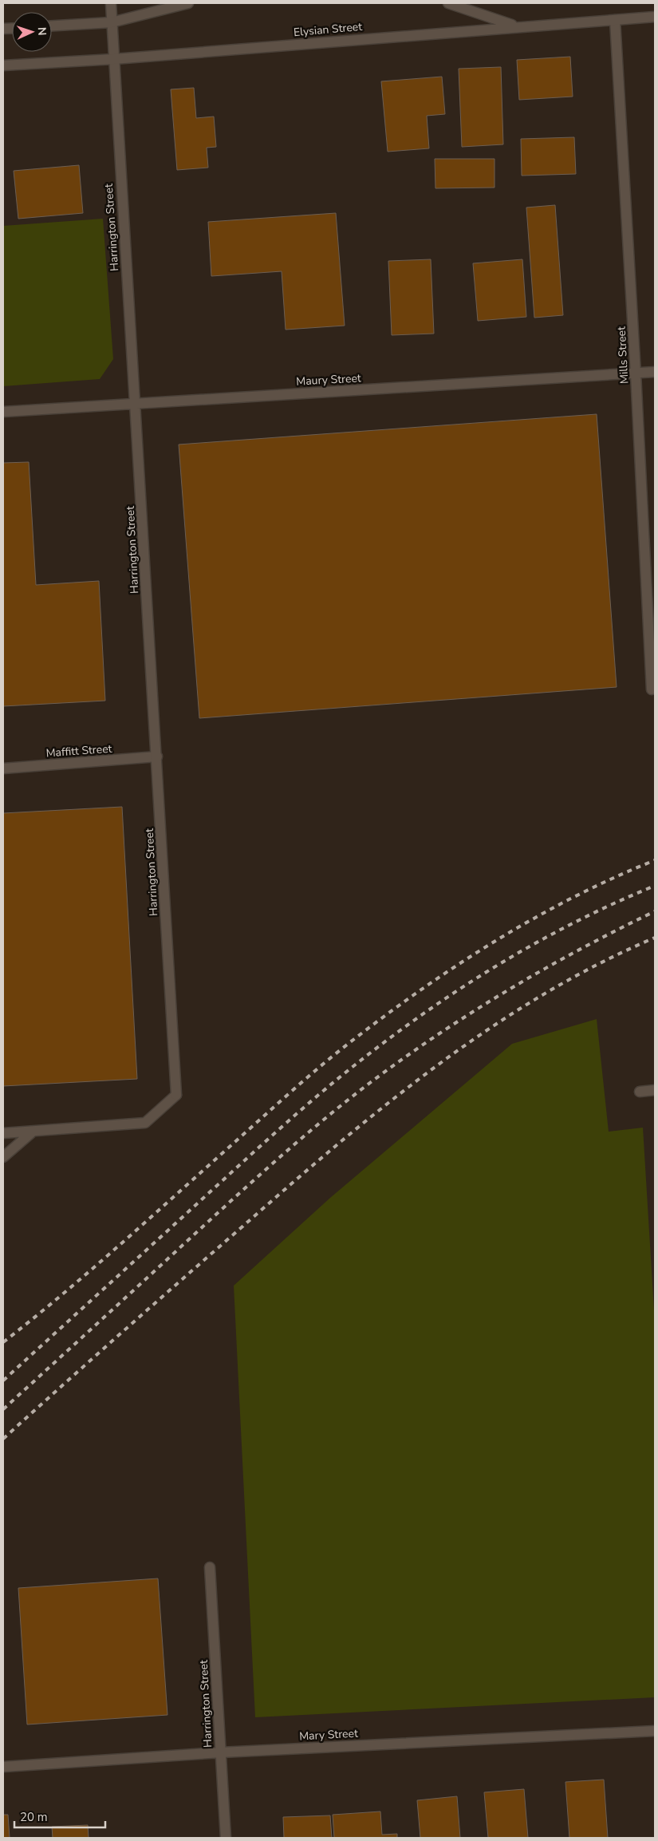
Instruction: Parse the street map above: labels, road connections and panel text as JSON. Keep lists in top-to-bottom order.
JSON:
{
  "streets": {
    "street": [
      "Elysian Street",
      "Harrington Street",
      "Mills Street",
      "Maury Street",
      "Maffitt Street",
      "Mary Street"
    ]
  },
  "crossings": [
    ["Elysian Street", "Harrington Street"],
    ["Elysian Street", "Mills Street"],
    ["Harrington Street", "Maury Street"],
    ["Harrington Street", "Maffitt Street"],
    ["Harrington Street", "Mary Street"],
    ["Mills Street", "Maury Street"]
  ],
  "scale_bar": "20 m",
  "north": "right"
}
